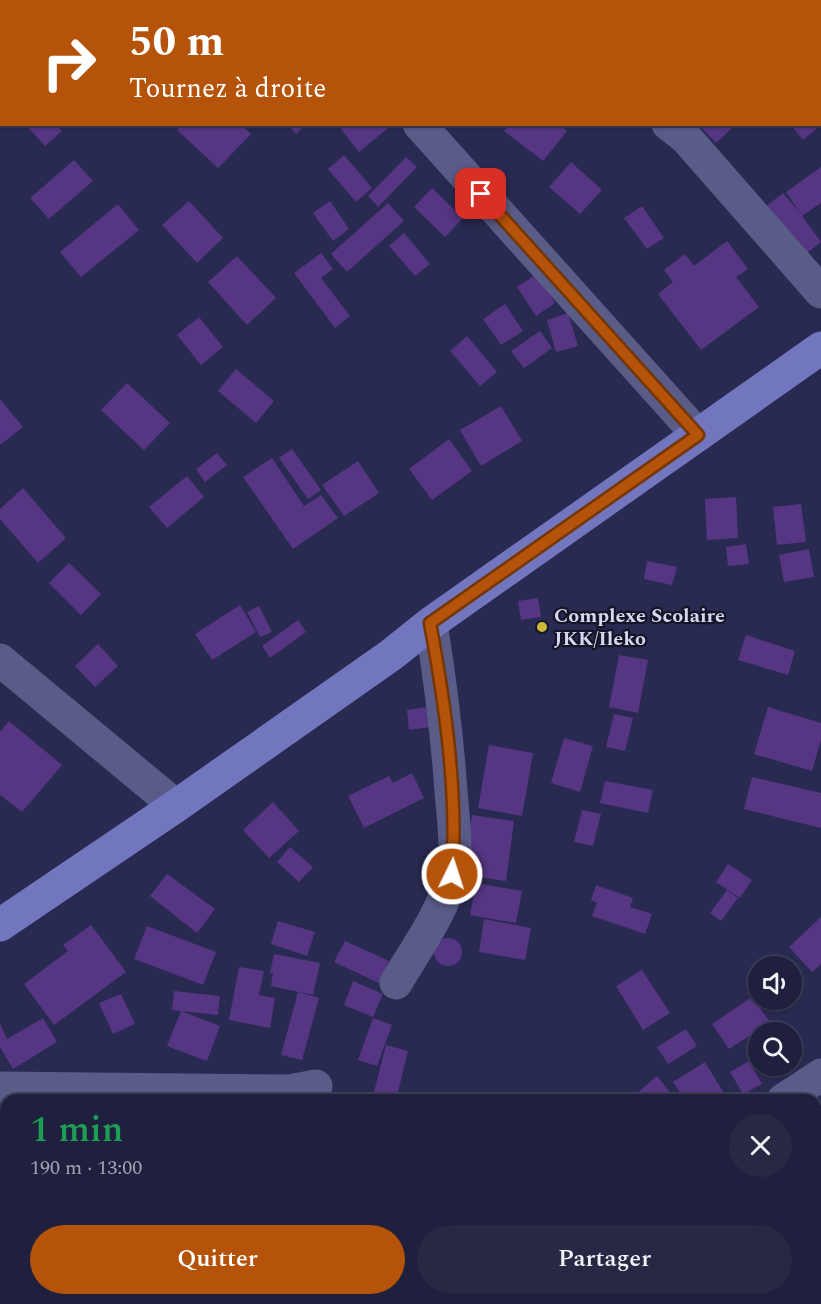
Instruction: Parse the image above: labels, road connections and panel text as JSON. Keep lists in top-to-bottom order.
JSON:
{
  "places": ["Complexe Scolaire JKK/Ileko"],
  "page": {
    "turn": ["50 m", "Tournez à droite"],
    "heading": ["1 min", "190 m · 13:00"],
    "buttons": ["Quitter", "Partager"]
  }
}
